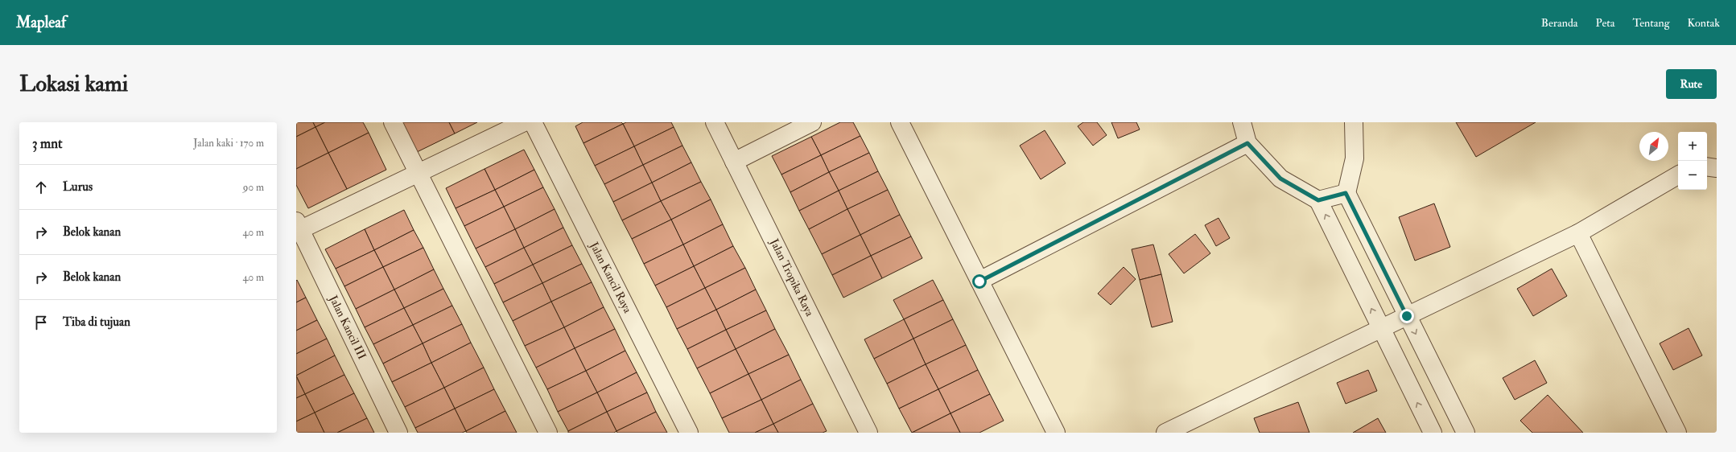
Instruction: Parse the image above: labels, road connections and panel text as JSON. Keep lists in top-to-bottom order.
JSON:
{
  "streets": {
    "street": ["Jalan Kancil Raya", "Jalan Tropika Raya", "Jalan Kancil III"]
  },
  "north": "top right",
  "page": {
    "header": "Mapleaf",
    "nav": [
      "Beranda",
      "Peta",
      "Tentang",
      "Kontak"
    ],
    "buttons": "Rute",
    "title": "Lokasi kami",
    "heading": ["3 mnt", "Jalan kaki · 170 m"],
    "map_buttons": ["+", "−"],
    "list": [
      ["Lurus", "90 m"],
      ["Belok kanan", "40 m"],
      ["Belok kanan", "40 m"],
      "Tiba di tujuan"
    ]
  }
}
